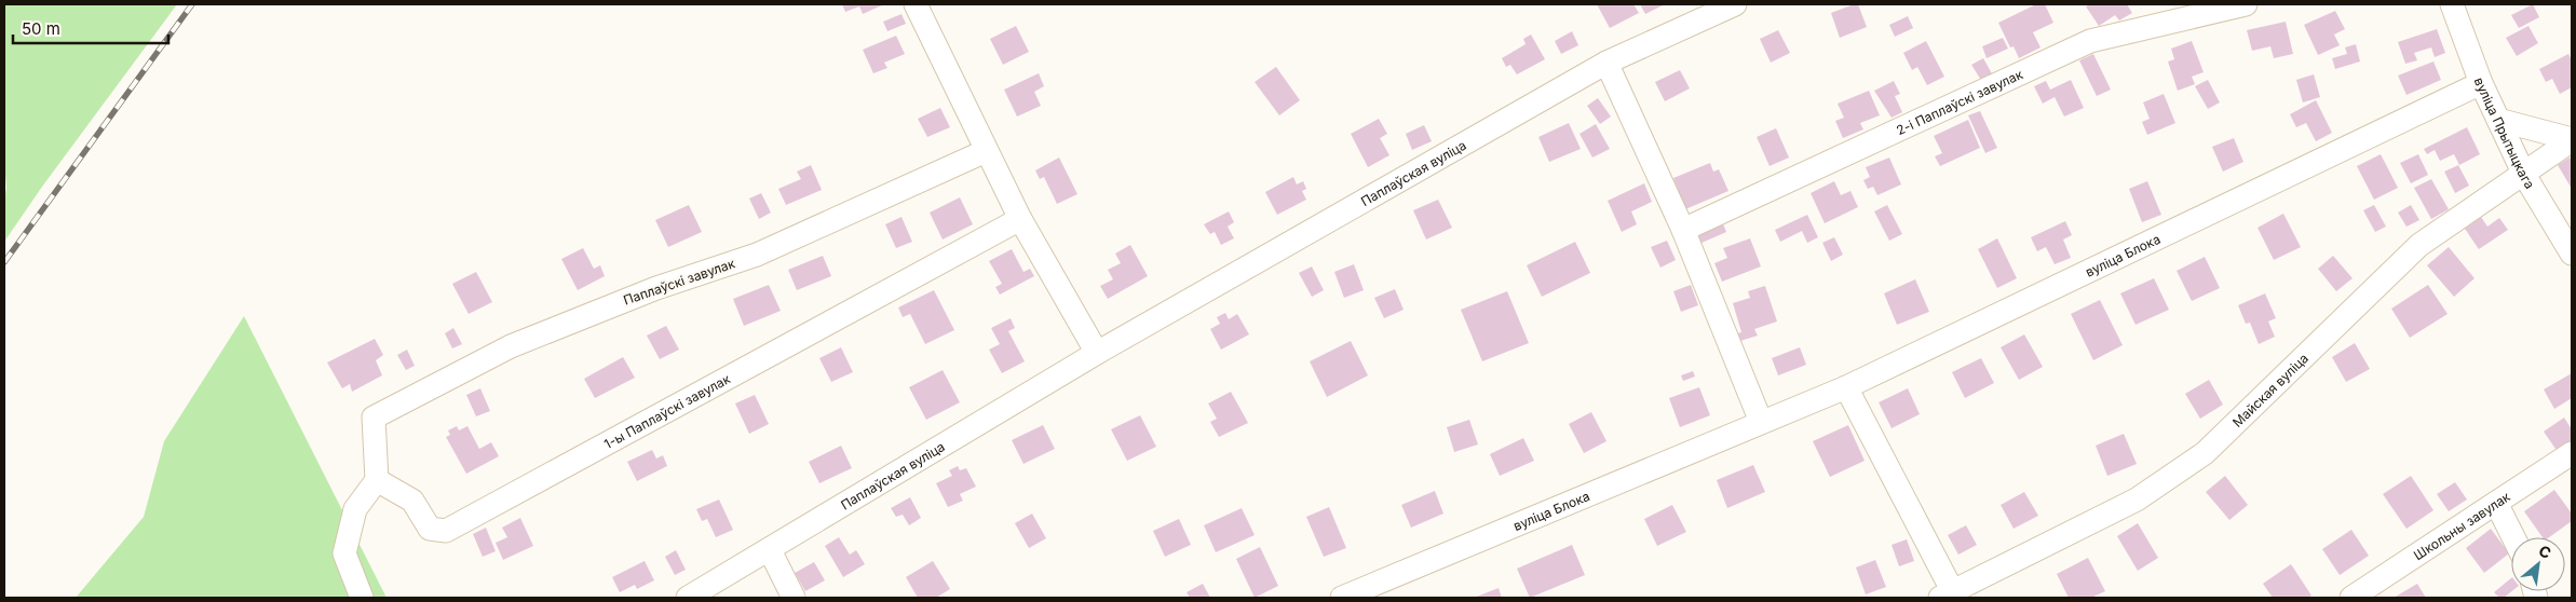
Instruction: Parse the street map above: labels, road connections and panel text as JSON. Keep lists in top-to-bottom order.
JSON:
{
  "streets": {
    "street": [
      "2-і Паплаўскі завулак",
      "вуліца Прытыцкага",
      "Паплаўская вуліца",
      "вуліца Блока",
      "Паплаўскі завулак",
      "Майская вуліца",
      "1-ы Паплаўскі завулак",
      "Школьны завулак"
    ]
  },
  "crossings": [
    ["вуліца Прытыцкага", "вуліца Блока"],
    ["вуліца Прытыцкага", "Майская вуліца"],
    ["Паплаўскі завулак", "1-ы Паплаўскі завулак"]
  ],
  "scale_bar": "50 m",
  "north": "top right"
}
